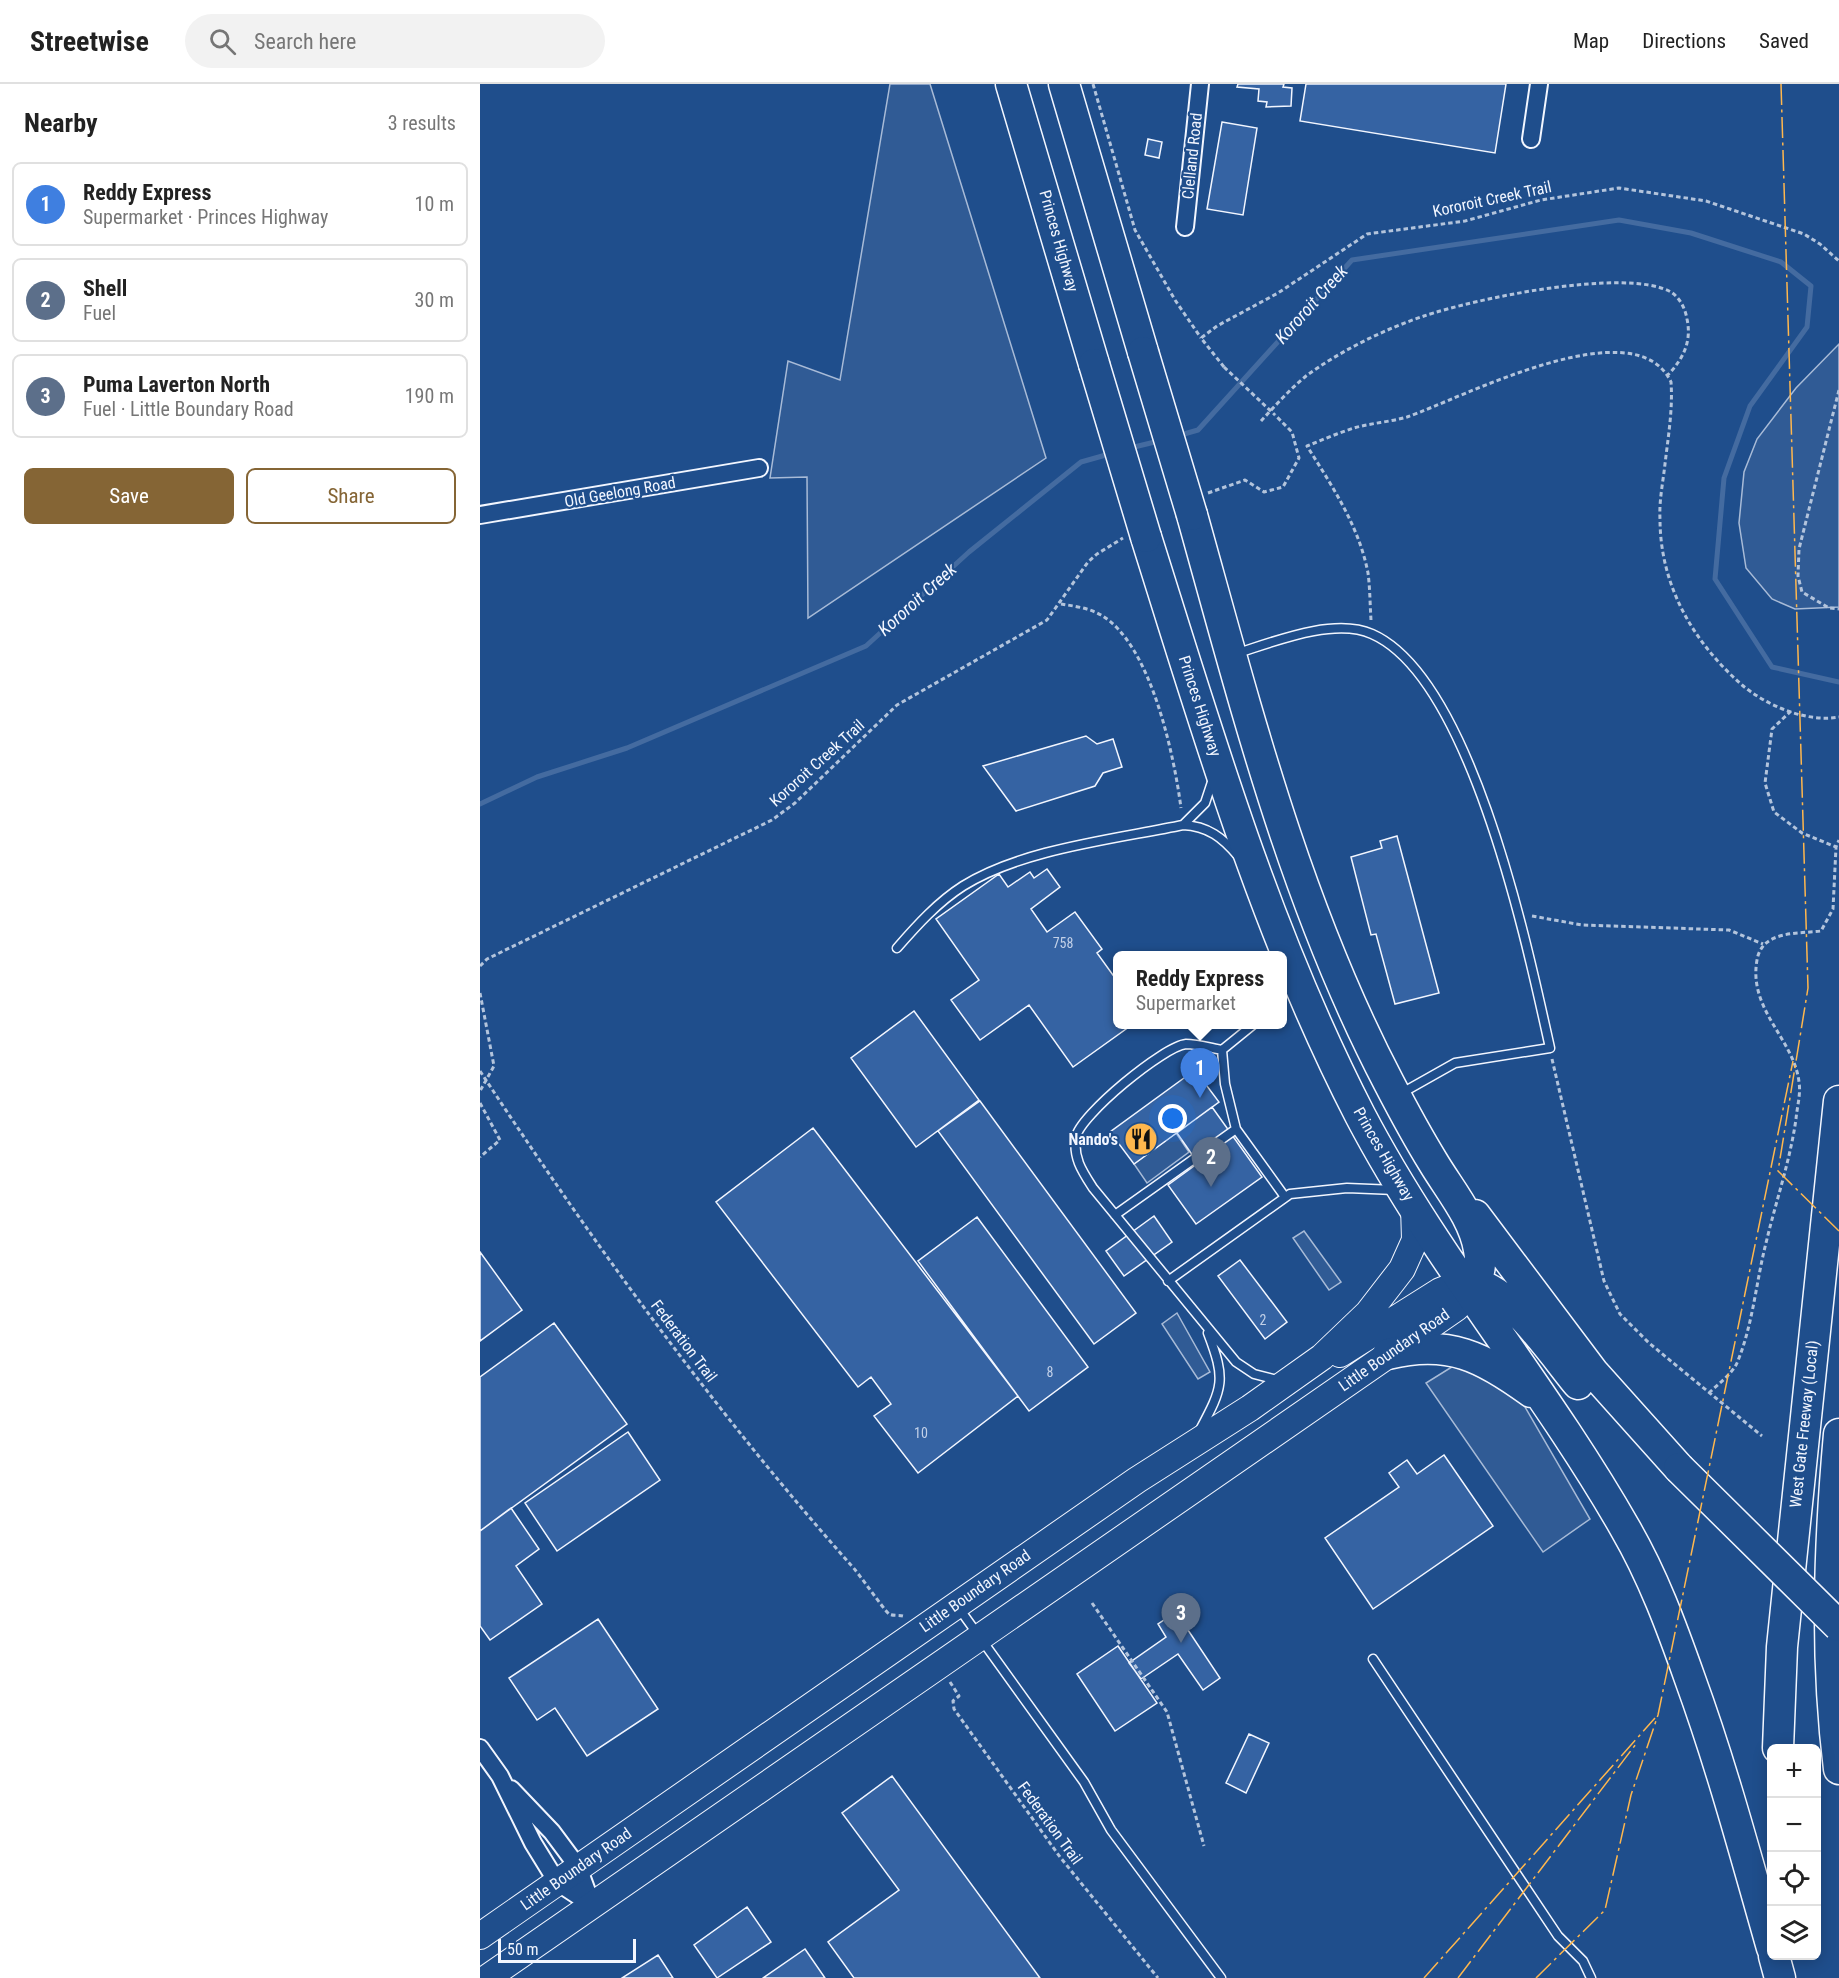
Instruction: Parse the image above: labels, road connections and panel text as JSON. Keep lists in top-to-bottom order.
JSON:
{
  "streets": {
    "highway": ["Princes Highway", "West Gate Freeway (Local)"],
    "main road": ["Little Boundary Road"],
    "street": ["Clelland Road", "Old Geelong Road"],
    "path": ["Kororoit Creek Trail", "Federation Trail"]
  },
  "crossings": [
    ["Princes Highway", "Little Boundary Road"]
  ],
  "water": ["Kororoit Creek"],
  "places": {
    "restaurant": ["Nando's"]
  },
  "house_numbers": [
    "758",
    "2",
    "8",
    "10"
  ],
  "scale_bar": "50 m",
  "page": {
    "header": "Streetwise",
    "search": "Search here",
    "nav": ["Map", "Directions", "Saved"],
    "heading": ["Nearby", "3 results"],
    "list": [
      {
        "mark": "1",
        "name": "Reddy Express",
        "note": "Supermarket · Princes Highway",
        "value": "10 m"
      },
      {
        "mark": "2",
        "name": "Shell",
        "note": "Fuel",
        "value": "30 m"
      },
      {
        "mark": "3",
        "name": "Puma Laverton North",
        "note": "Fuel · Little Boundary Road",
        "value": "190 m"
      }
    ],
    "buttons": ["Save", "Share"],
    "popup": ["Reddy Express", "Supermarket"],
    "pins": ["1", "2", "3"],
    "map_buttons": ["+", "−"],
    "scale": "50 m"
  }
}
